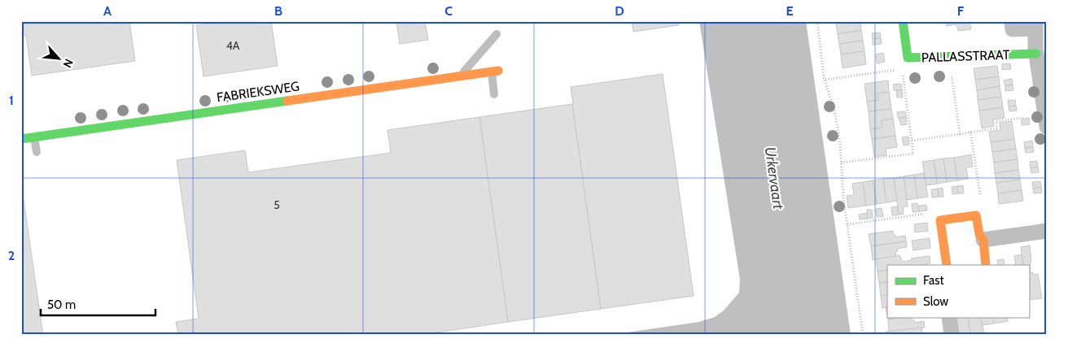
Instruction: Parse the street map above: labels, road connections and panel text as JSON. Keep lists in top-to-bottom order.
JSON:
{
  "streets": {
    "street": ["PALLASSTRAAT", "FABRIEKSWEG"]
  },
  "water": ["Urkervaart"],
  "house_numbers": ["4A", "5"],
  "legend": ["Fast", "Slow"],
  "scale_bar": "50 m",
  "north": "bottom right",
  "grid": {
    "columns": [
      "A",
      "B",
      "C",
      "D",
      "E",
      "F"
    ],
    "rows": ["1", "2"]
  }
}
